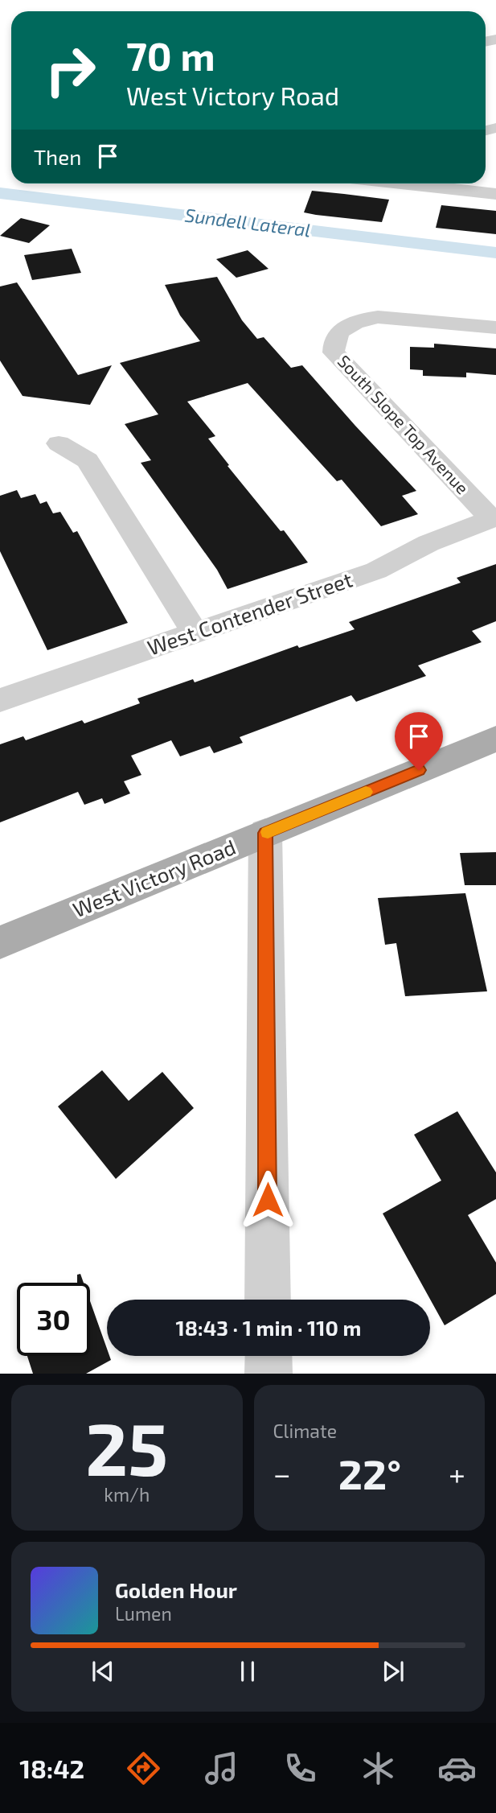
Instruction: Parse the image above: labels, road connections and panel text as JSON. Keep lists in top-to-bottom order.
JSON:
{
  "streets": {
    "main road": ["West Victory Road"],
    "street": ["South Slope Top Avenue", "West Contender Street"]
  },
  "crossings": [
    ["South Slope Top Avenue", "West Contender Street"]
  ],
  "water": ["Sundell Lateral"],
  "page": {
    "turn": ["70 m", "West Victory Road"],
    "then": "Then",
    "limit": "30",
    "trip": "18:43 · 1 min · 110 m",
    "tile": [
      ["25", "km/h"],
      "Climate"
    ],
    "heat": ["−", "22°", "+"],
    "song": ["Golden Hour", "Lumen"],
    "tabs": "18:42"
  }
}
